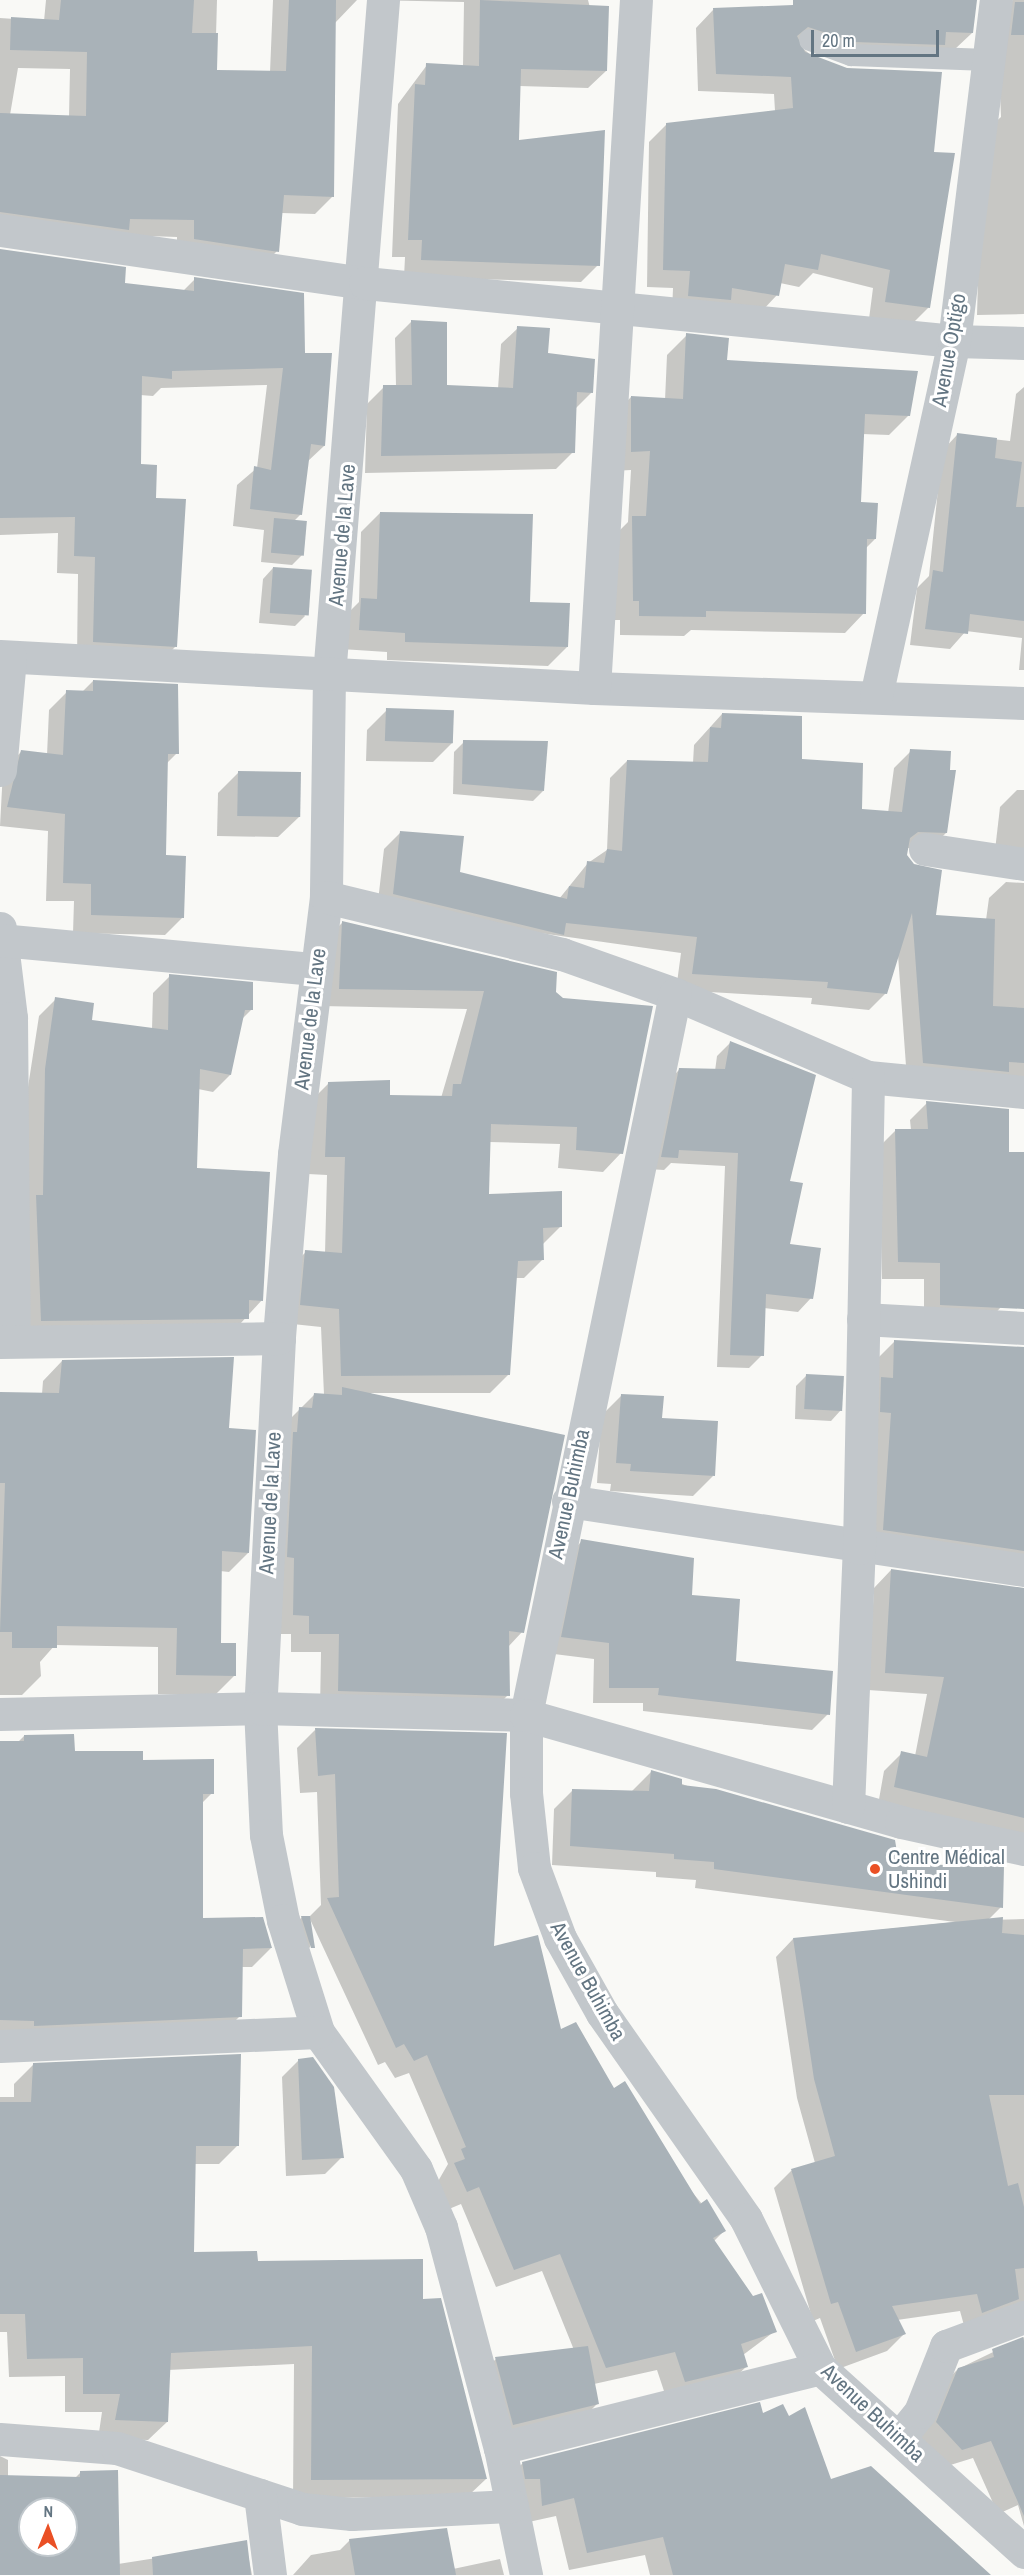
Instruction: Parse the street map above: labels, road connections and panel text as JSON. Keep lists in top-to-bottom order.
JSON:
{
  "streets": {
    "street": ["Avenue Optigo", "Avenue de la Lave", "Avenue Buhimba"]
  },
  "places": ["Centre Médical Ushindi"],
  "scale_bar": "20 m",
  "north": "top"
}
